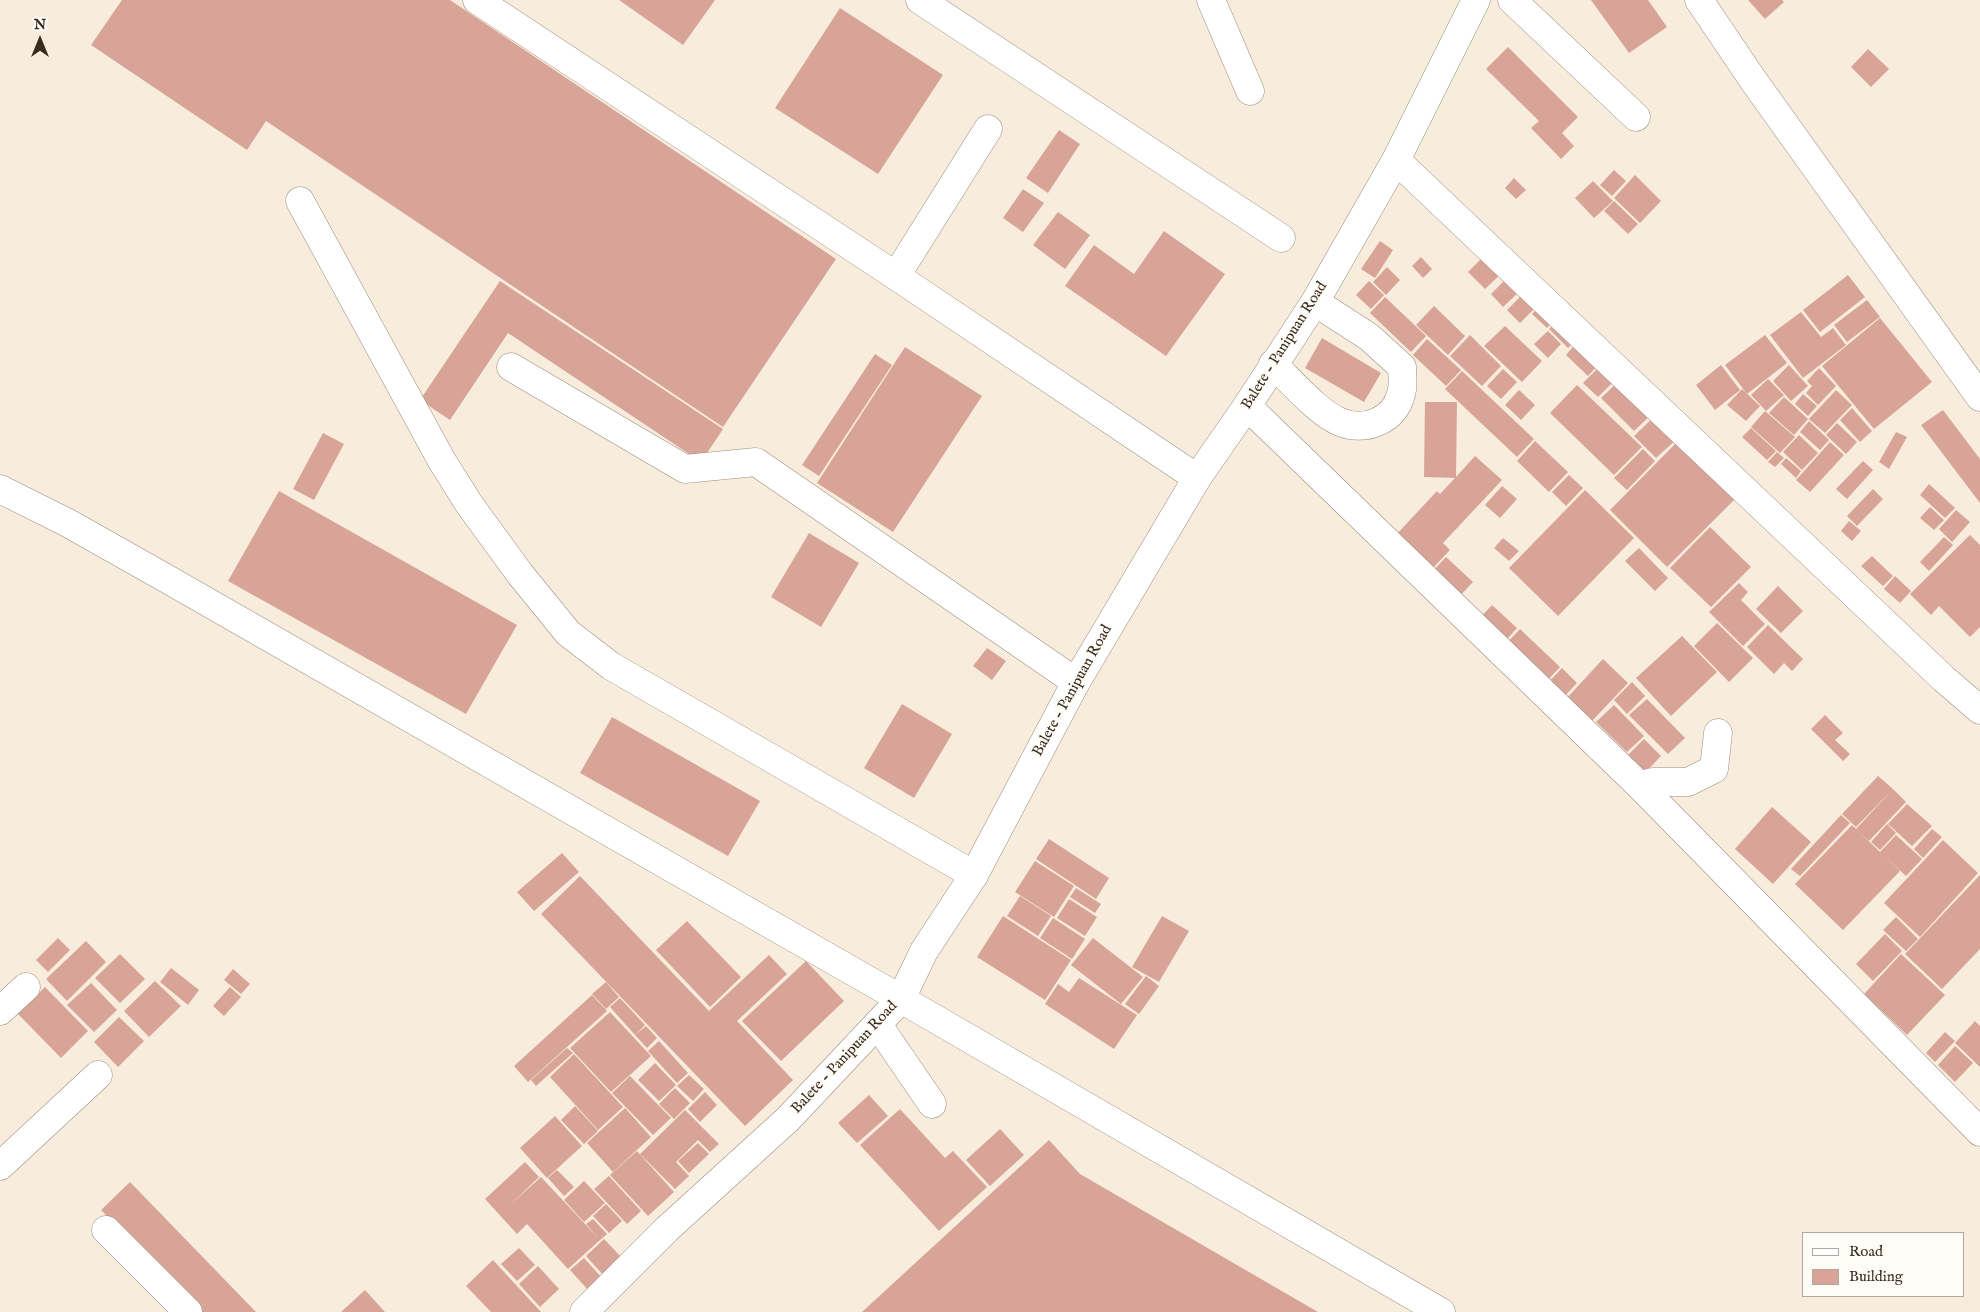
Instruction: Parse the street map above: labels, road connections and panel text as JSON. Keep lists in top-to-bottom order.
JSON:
{
  "streets": {
    "street": ["Balete - Panipuan Road"]
  },
  "legend": ["Road", "Building"],
  "north": "top"
}
